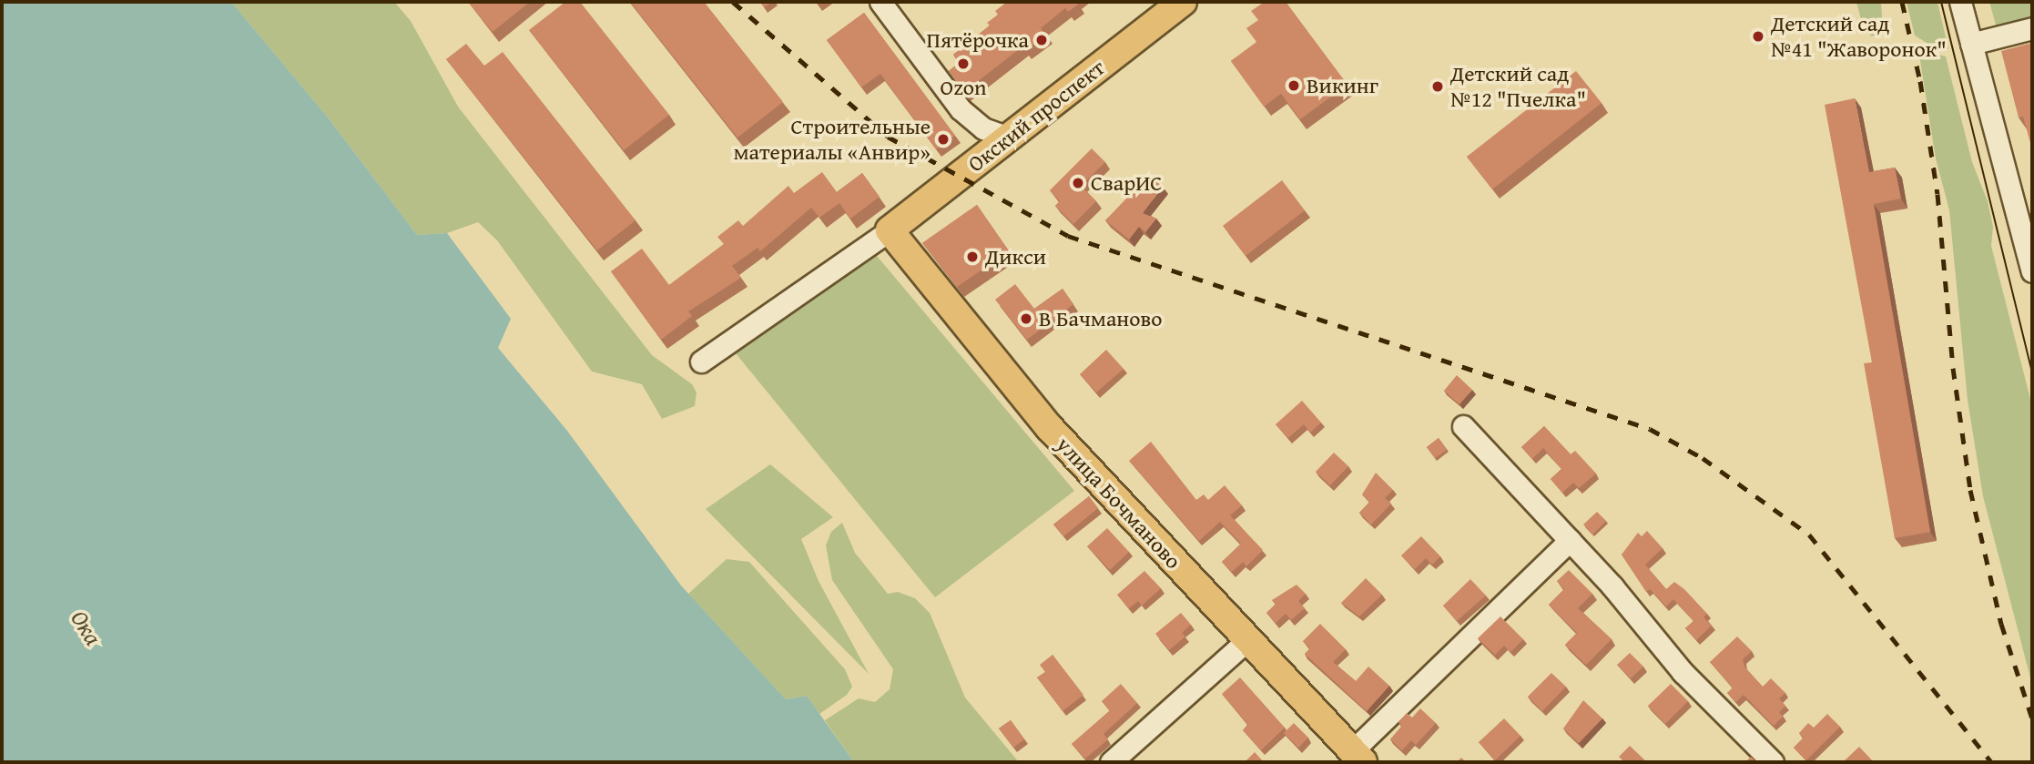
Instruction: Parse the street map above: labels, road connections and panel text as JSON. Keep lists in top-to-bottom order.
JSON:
{
  "streets": {
    "main road": ["Окский проспект", "улица Бочманово"]
  },
  "crossings": [
    ["Окский проспект", "улица Бочманово"]
  ],
  "water": ["Ока"],
  "places": [
    "Детский сад №41 \"Жаворонок\"",
    "Пятёрочка",
    "Ozon",
    "Викинг",
    "Детский сад №12 \"Пчелка\"",
    "Строительные материалы «Анвир»",
    "СварИС",
    "Дикси",
    "В Бачманово"
  ]
}
